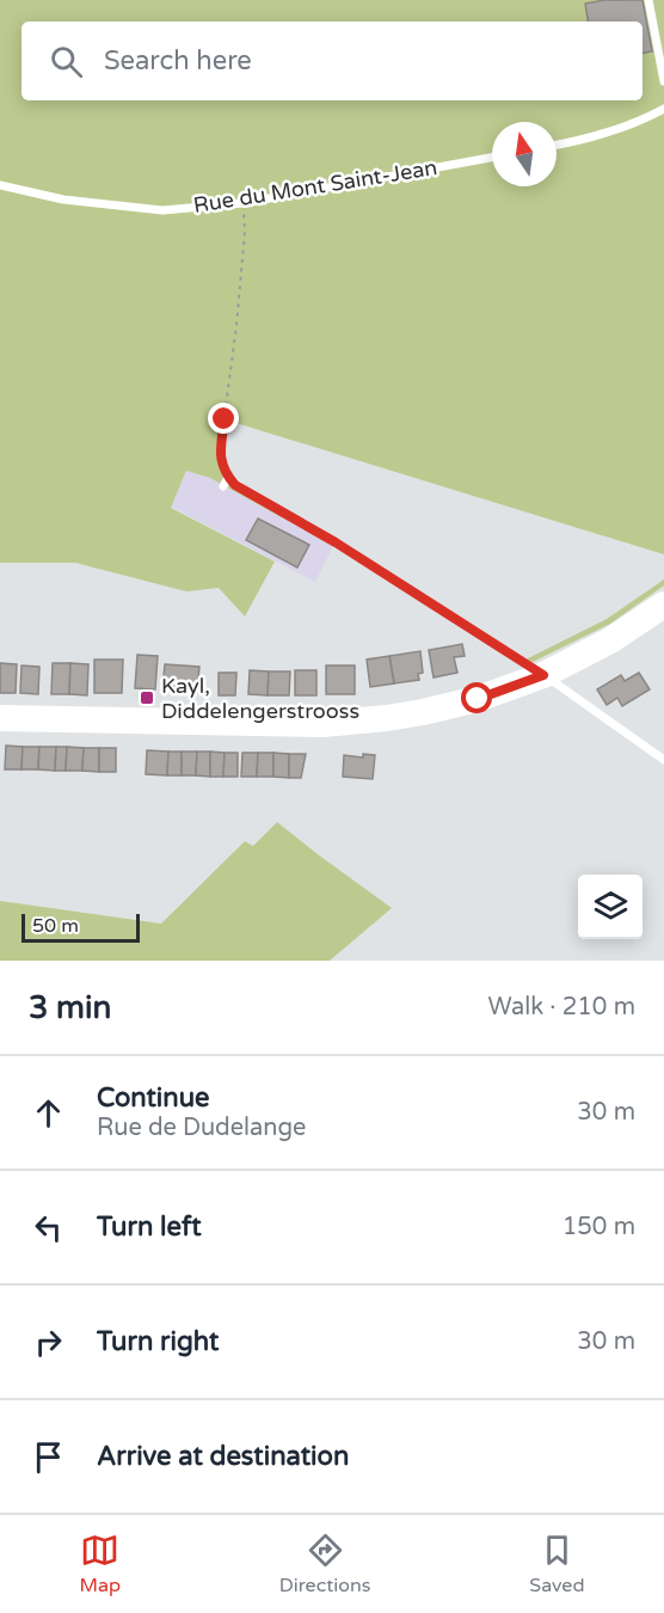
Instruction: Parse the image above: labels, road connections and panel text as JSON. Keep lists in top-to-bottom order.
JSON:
{
  "streets": {
    "lane": ["Rue du Mont Saint-Jean"]
  },
  "places": {
    "transit": ["Kayl, Diddelengerstrooss"]
  },
  "scale_bar": "50 m",
  "north": "top",
  "page": {
    "search": "Search here",
    "scale": "50 m",
    "heading": ["3 min", "Walk · 210 m"],
    "list": [
      ["Continue", "Rue de Dudelange", "30 m"],
      ["Turn left", "150 m"],
      ["Turn right", "30 m"],
      "Arrive at destination"
    ],
    "nav": ["Map", "Directions", "Saved"]
  }
}
